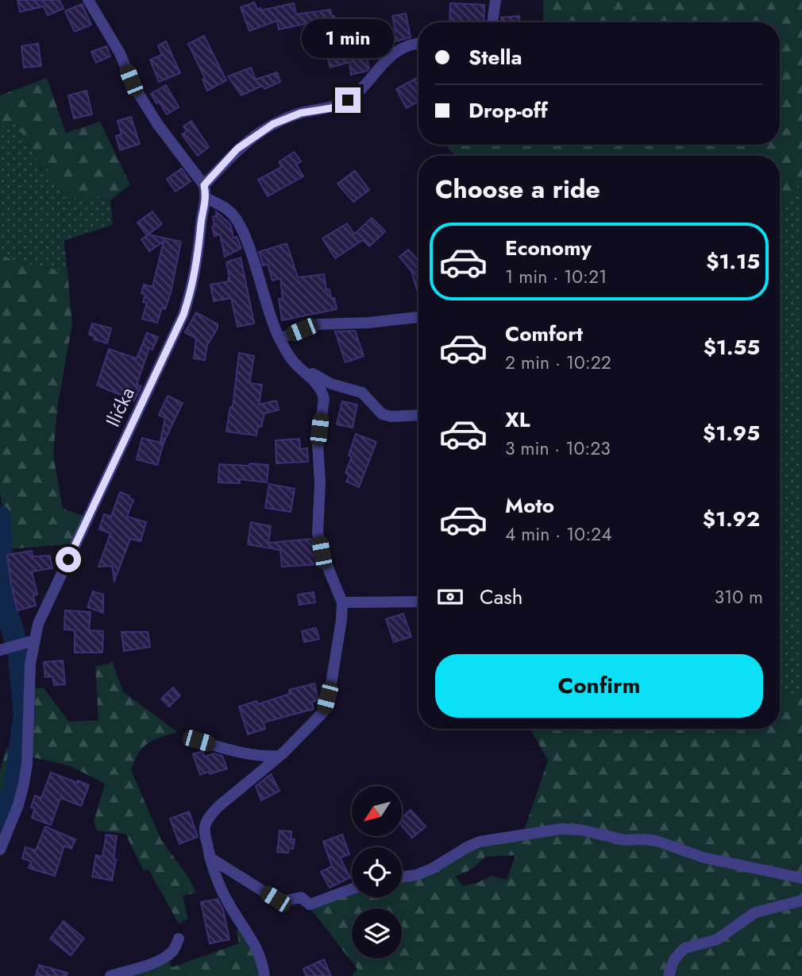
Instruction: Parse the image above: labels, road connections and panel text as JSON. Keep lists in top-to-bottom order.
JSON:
{
  "streets": {
    "street": ["Ilićka"]
  },
  "north": "bottom left",
  "page": {
    "bubble": "1 min",
    "banner": ["Stella", "Drop-off"],
    "heading": "Choose a ride",
    "list": [
      {
        "name": "Economy",
        "note": "1 min · 10:21",
        "value": "$1.15"
      },
      {
        "name": "Comfort",
        "note": "2 min · 10:22",
        "value": "$1.55"
      },
      {
        "name": "XL",
        "note": "3 min · 10:23",
        "value": "$1.95"
      },
      {
        "name": "Moto",
        "note": "4 min · 10:24",
        "value": "$1.92"
      }
    ],
    "pay": ["Cash", "310 m"],
    "buttons": "Confirm"
  }
}
